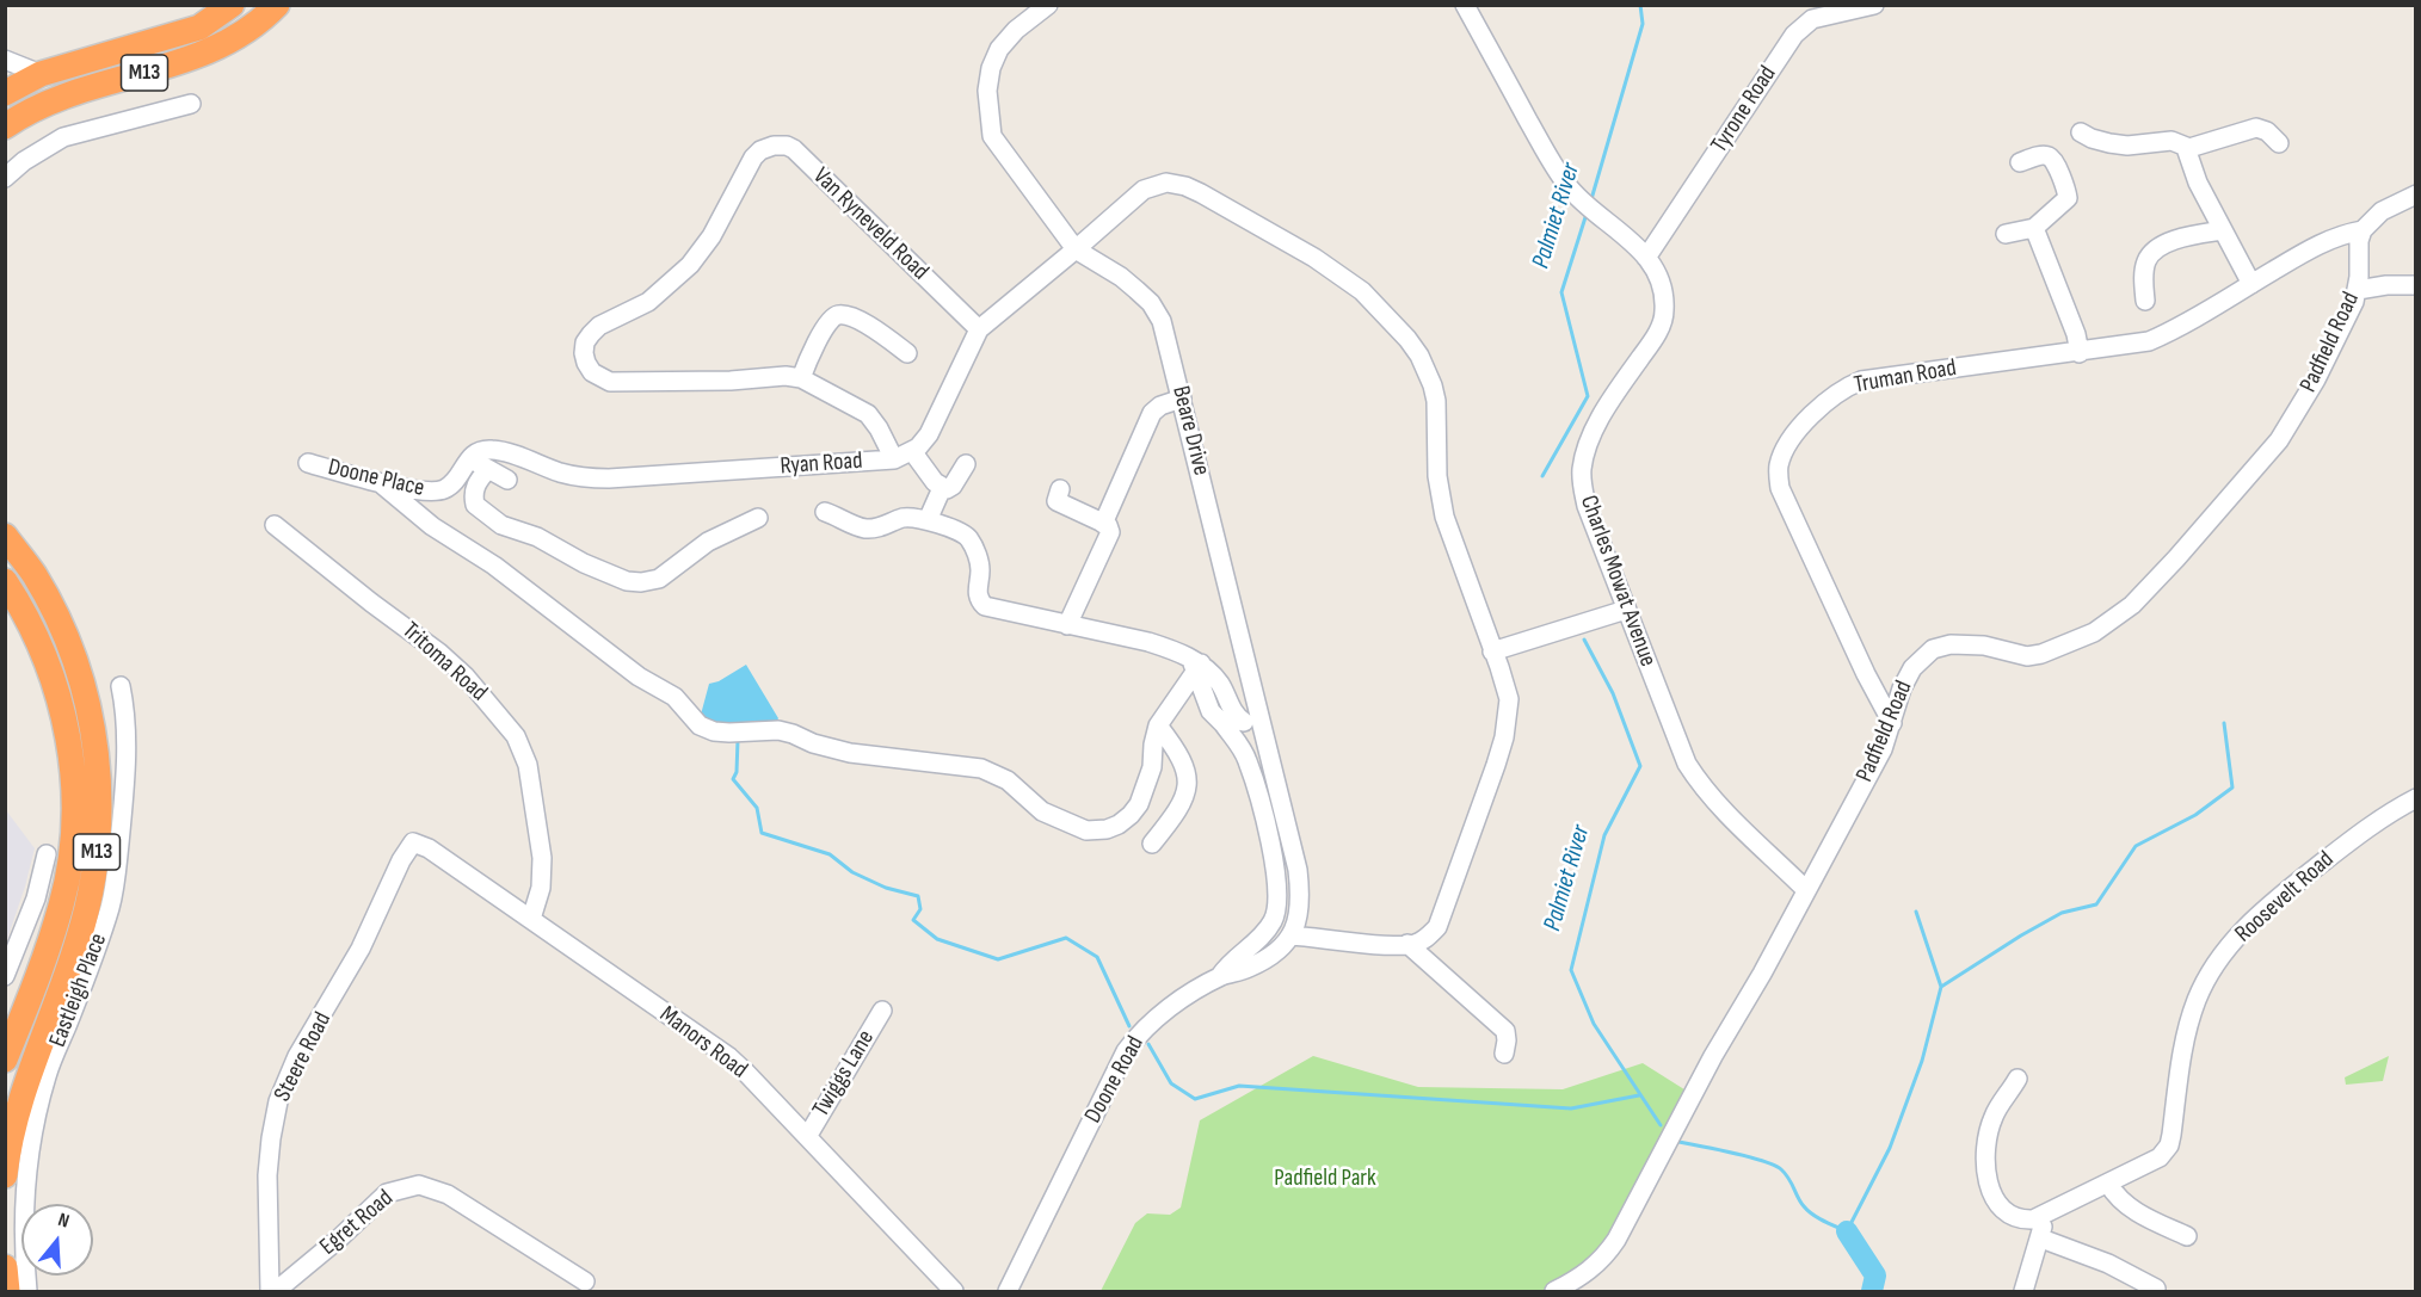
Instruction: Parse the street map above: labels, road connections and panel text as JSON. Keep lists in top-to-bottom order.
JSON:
{
  "streets": {
    "highway": ["M13"],
    "street": [
      "Tyrone Road",
      "Van Ryneveld Road",
      "Padfield Road",
      "Truman Road",
      "Beare Drive",
      "Ryan Road",
      "Doone Place",
      "Charles Mowat Avenue",
      "Tritoma Road",
      "Roosevelt Road",
      "Eastleigh Place",
      "Manors Road",
      "Steere Road",
      "Twiggs Lane",
      "Doone Road",
      "Egret Road"
    ]
  },
  "crossings": [
    ["Tyrone Road", "Charles Mowat Avenue"],
    ["Van Ryneveld Road", "Ryan Road"],
    ["Padfield Road", "Truman Road"],
    ["Padfield Road", "Charles Mowat Avenue"],
    ["Beare Drive", "Ryan Road"],
    ["Beare Drive", "Doone Road"],
    ["Ryan Road", "Doone Place"],
    ["Tritoma Road", "Manors Road"],
    ["Manors Road", "Steere Road"],
    ["Manors Road", "Twiggs Lane"]
  ],
  "water": ["Palmiet River"],
  "parks": ["Padfield Park"],
  "north": "top"
}
